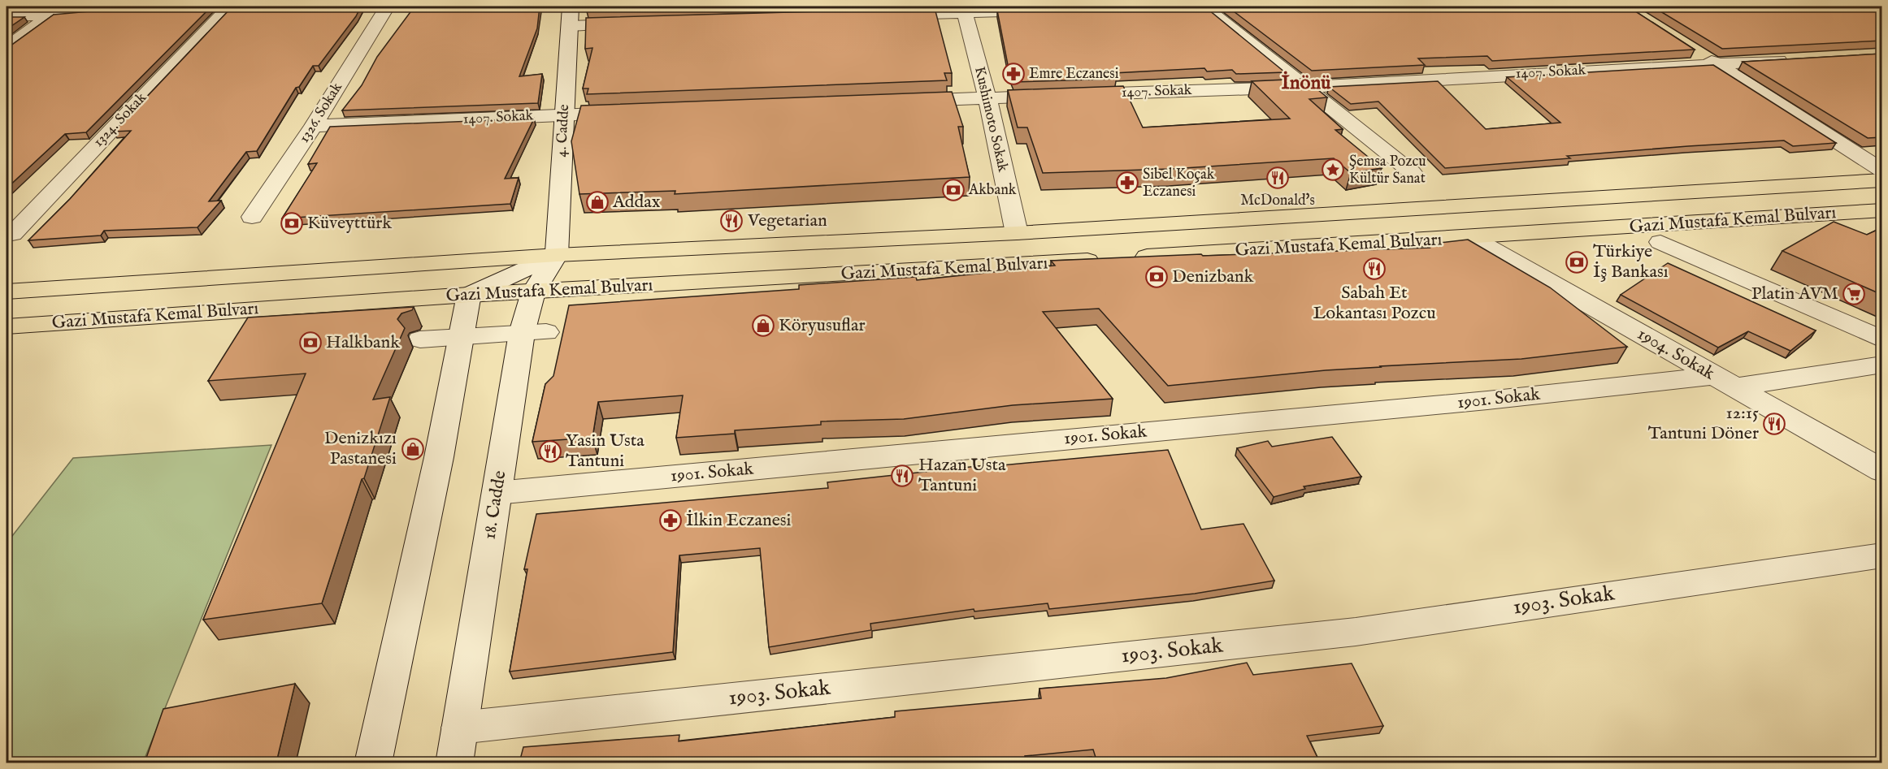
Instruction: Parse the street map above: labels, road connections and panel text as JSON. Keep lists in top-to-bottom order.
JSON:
{
  "streets": {
    "highway": ["Gazi Mustafa Kemal Bulvarı"],
    "street": [
      "1407. Sokak",
      "1326. Sokak",
      "Kushimoto Sokak",
      "1324. Sokak",
      "4. Cadde",
      "1904. Sokak",
      "1901. Sokak",
      "18. Cadde",
      "1903. Sokak"
    ]
  },
  "crossings": [
    ["1407. Sokak", "1326. Sokak"],
    ["1407. Sokak", "Kushimoto Sokak"],
    ["1407. Sokak", "4. Cadde"],
    ["Kushimoto Sokak", "Gazi Mustafa Kemal Bulvarı"],
    ["4. Cadde", "Gazi Mustafa Kemal Bulvarı"],
    ["4. Cadde", "18. Cadde"],
    ["Gazi Mustafa Kemal Bulvarı", "1904. Sokak"],
    ["Gazi Mustafa Kemal Bulvarı", "18. Cadde"],
    ["1904. Sokak", "1901. Sokak"],
    ["1901. Sokak", "18. Cadde"],
    ["18. Cadde", "1903. Sokak"]
  ],
  "districts": ["İnönü"],
  "places": {
    "pharmacy": ["Emre Eczanesi", "Sibel Koçak Eczanesi", "İlkin Eczanesi"],
    "place": ["Şemsa Pozcu Kültür Sanat"],
    "restaurant": [
      "McDonald's",
      "Vegetarian",
      "Sabah Et Lokantası Pozcu",
      "12:15 Tantuni Döner",
      "Yasin Usta Tantuni",
      "Hazan Usta Tantuni"
    ],
    "bank": [
      "Akbank",
      "Küveyttürk",
      "Türkiye İş Bankası",
      "Denizbank",
      "Halkbank"
    ],
    "shop": ["Addax", "Köryusuflar", "Denizkızı Pastanesi"],
    "supermarket": ["Platin AVM"]
  }
}
